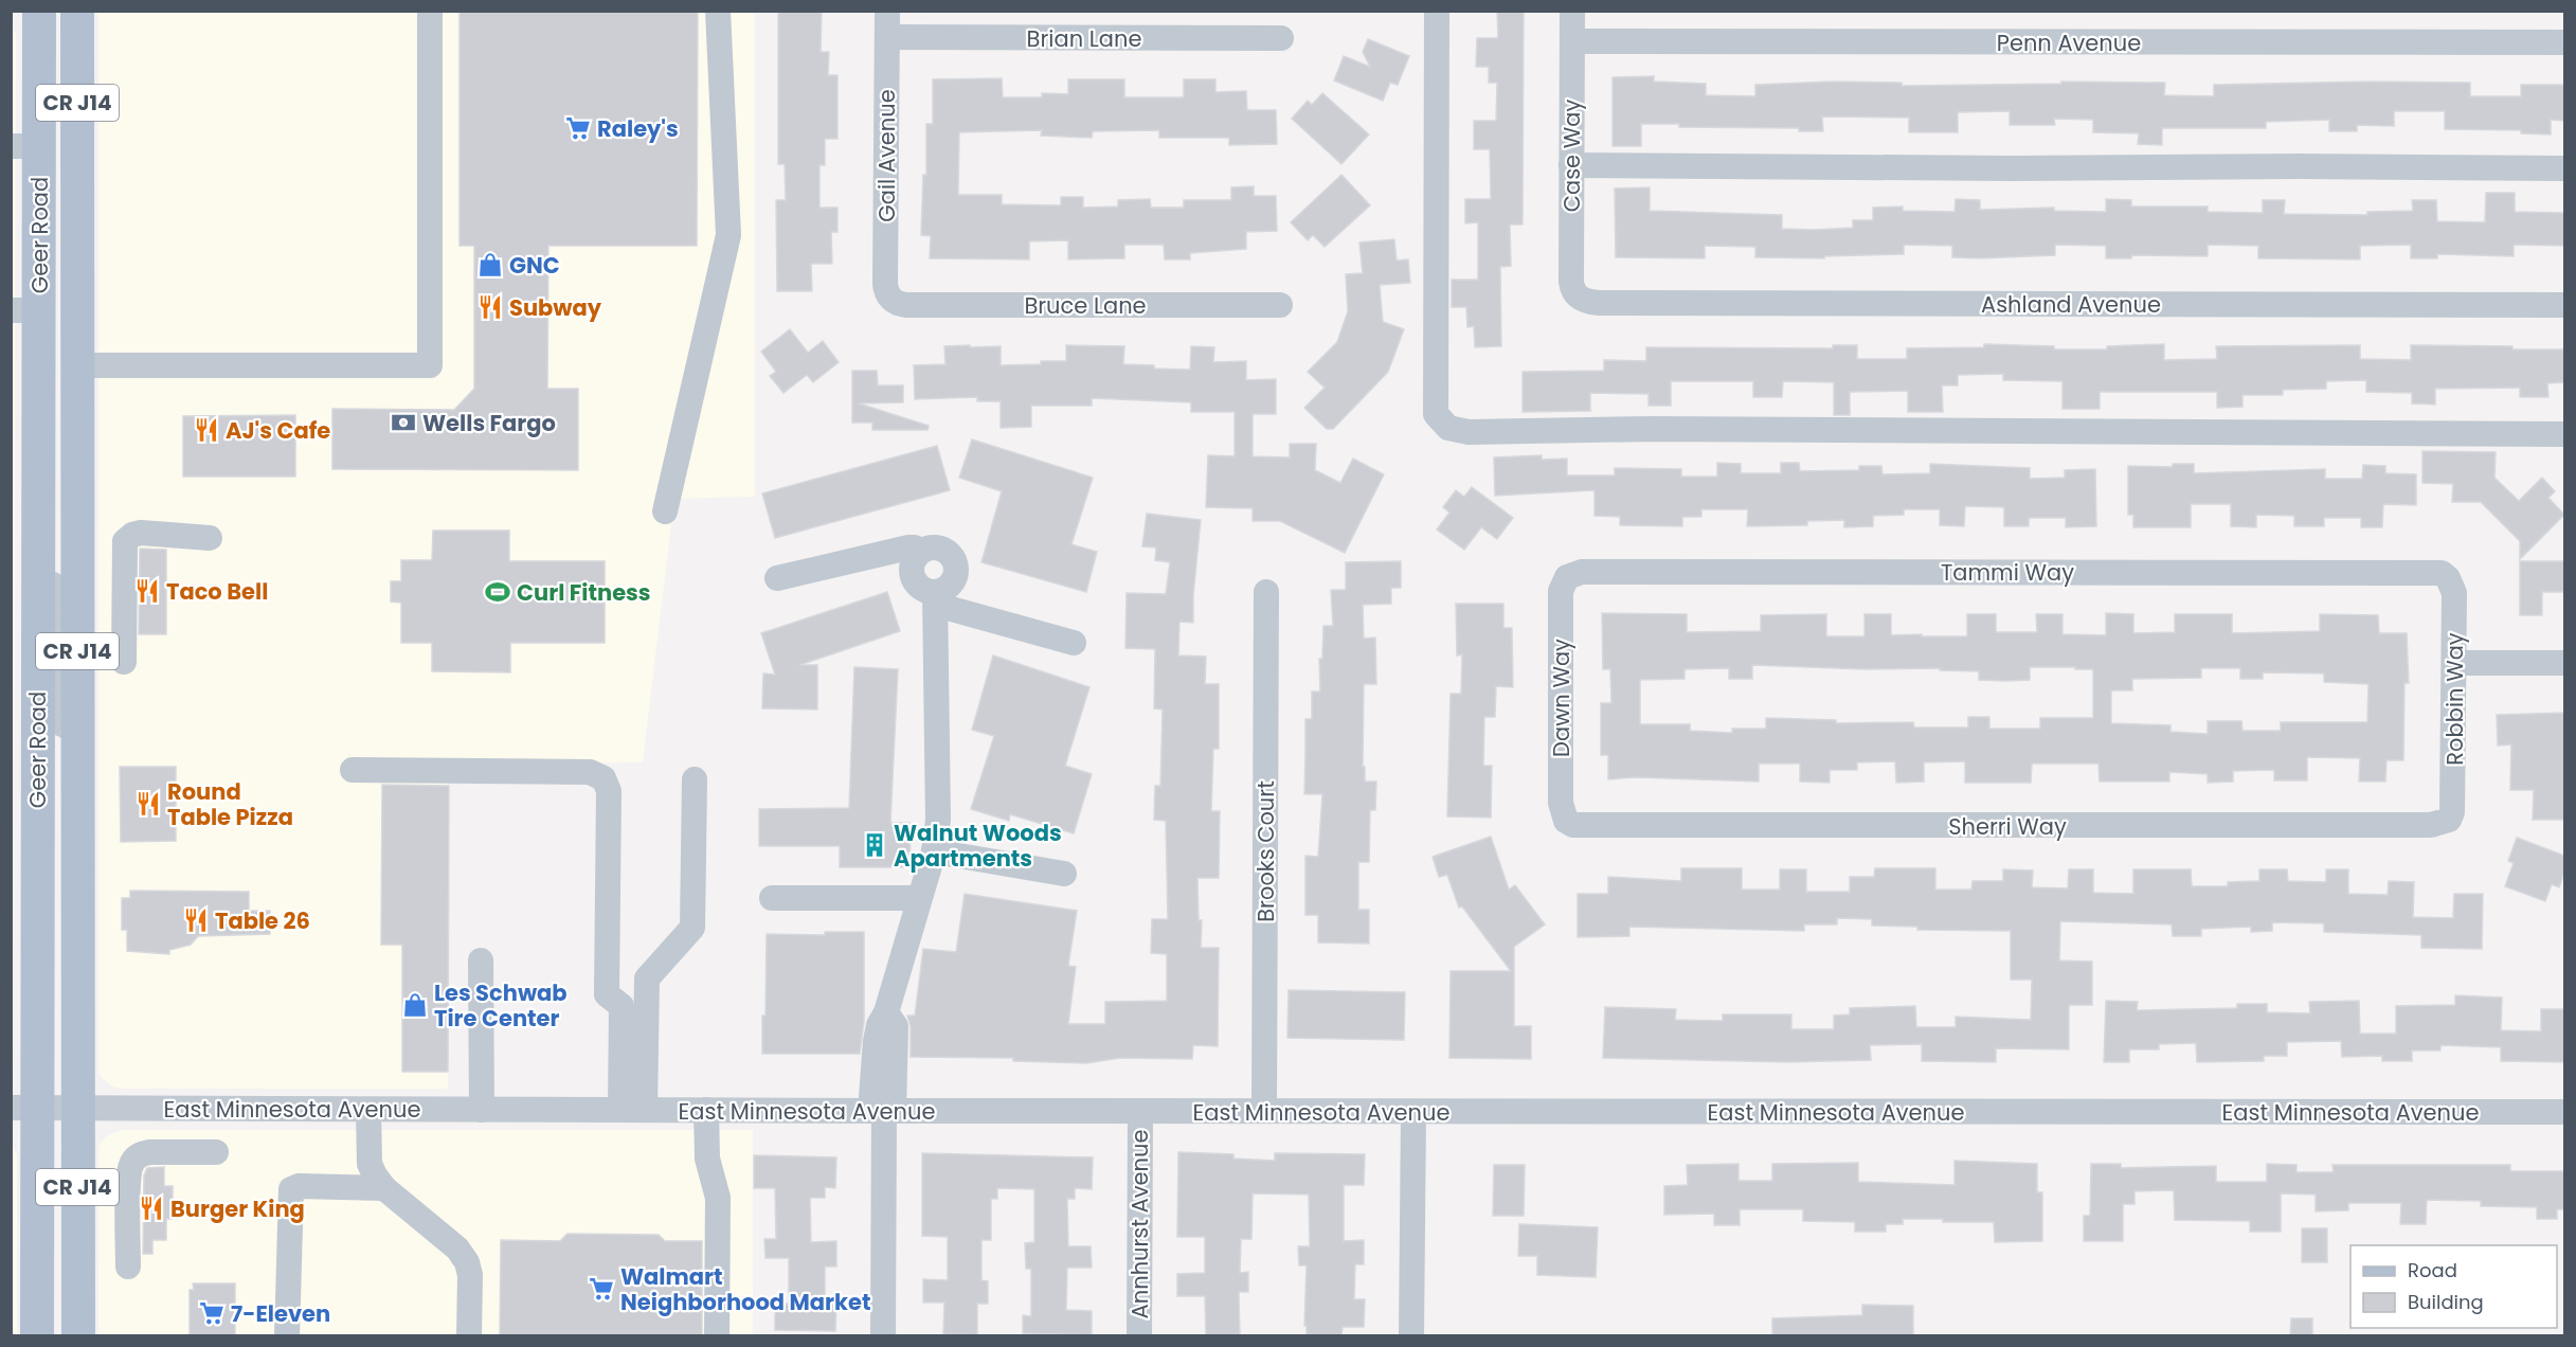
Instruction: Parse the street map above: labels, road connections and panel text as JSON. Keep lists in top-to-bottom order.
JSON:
{
  "streets": {
    "main road": ["CR J14", "Geer Road"],
    "street": [
      "Brian Lane",
      "Penn Avenue",
      "Gail Avenue",
      "Case Way",
      "Ashland Avenue",
      "Bruce Lane",
      "Tammi Way",
      "Dawn Way",
      "Robbin Way",
      "Sherri Way",
      "Brooks Court",
      "East Minnesota Avenue",
      "Annhurst Avenue"
    ]
  },
  "crossings": [
    ["Brian Lane", "Gail Avenue"],
    ["Penn Avenue", "Case Way"],
    ["Gail Avenue", "Bruce Lane"],
    ["Case Way", "Ashland Avenue"],
    ["Geer Road", "East Minnesota Avenue"],
    ["Tammi Way", "Dawn Way"],
    ["Tammi Way", "Robbin Way"],
    ["Dawn Way", "Sherri Way"],
    ["Robbin Way", "Sherri Way"],
    ["Brooks Court", "East Minnesota Avenue"],
    ["East Minnesota Avenue", "Annhurst Avenue"]
  ],
  "places": {
    "supermarket": ["Raley's", "Walmart Neighborhood Market", "7-Eleven"],
    "shop": ["GNC", "Les Schwab Tire Center"],
    "restaurant": [
      "Subway",
      "AJ's Cafe",
      "Taco Bell",
      "Round Table Pizza",
      "Table 26",
      "Burger King"
    ],
    "bank": ["Wells Fargo"],
    "sports": ["Curl Fitness"],
    "building": ["Walnut Woods Apartments"]
  },
  "legend": ["Road", "Building"]
}
